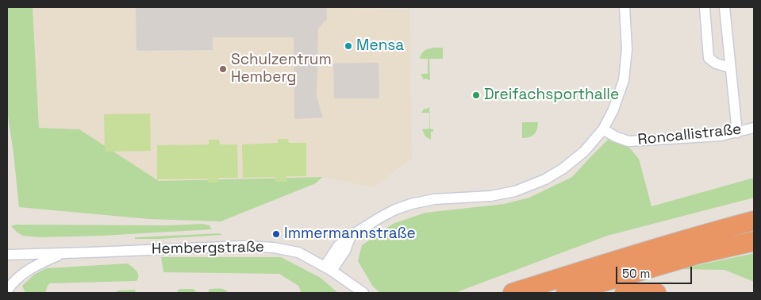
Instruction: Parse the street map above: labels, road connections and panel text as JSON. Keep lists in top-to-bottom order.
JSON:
{
  "streets": {
    "street": ["Roncallistraße", "Hembergstraße"]
  },
  "places": [
    "Mensa",
    "Schulzentrum Hemberg",
    "Dreifachsporthalle",
    "Immermannstraße"
  ],
  "scale_bar": "50 m"
}
